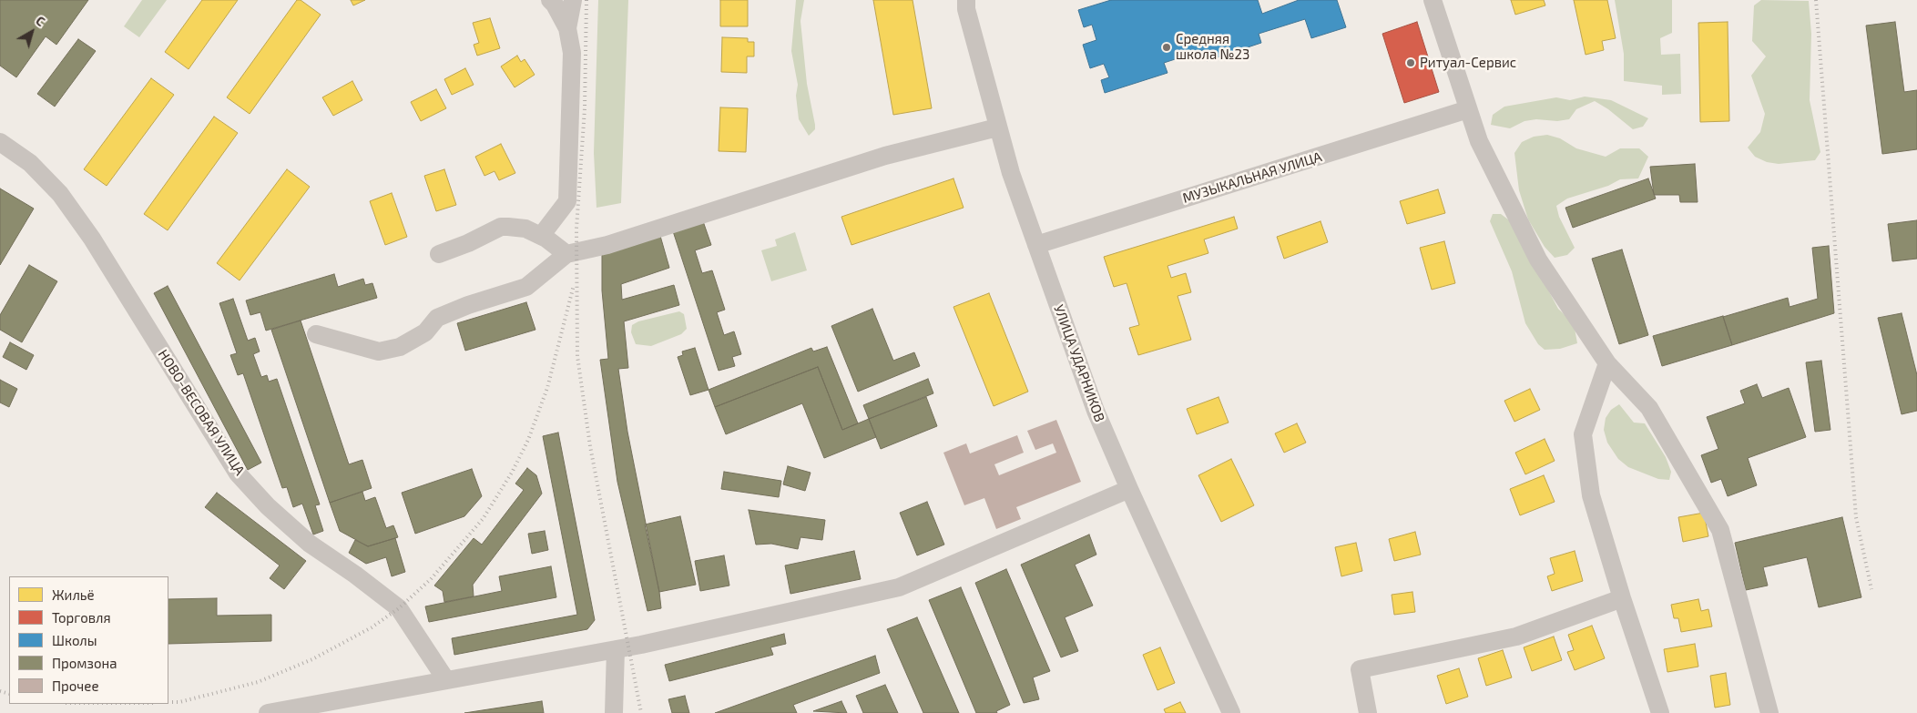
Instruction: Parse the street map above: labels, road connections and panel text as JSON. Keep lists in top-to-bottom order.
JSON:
{
  "streets": {
    "street": ["МУЗЫКАЛЬНАЯ УЛИЦА", "УЛИЦА УДАРНИКОВ", "НОВО-ВЕСОВАЯ УЛИЦА"]
  },
  "crossings": [
    ["МУЗЫКАЛЬНАЯ УЛИЦА", "УЛИЦА УДАРНИКОВ"]
  ],
  "places": ["Средняя школа №23", "Ритуал-Сервис"],
  "legend": [
    "Жильё",
    "Торговля",
    "Школы",
    "Промзона",
    "Прочее"
  ],
  "north": "top right"
}
